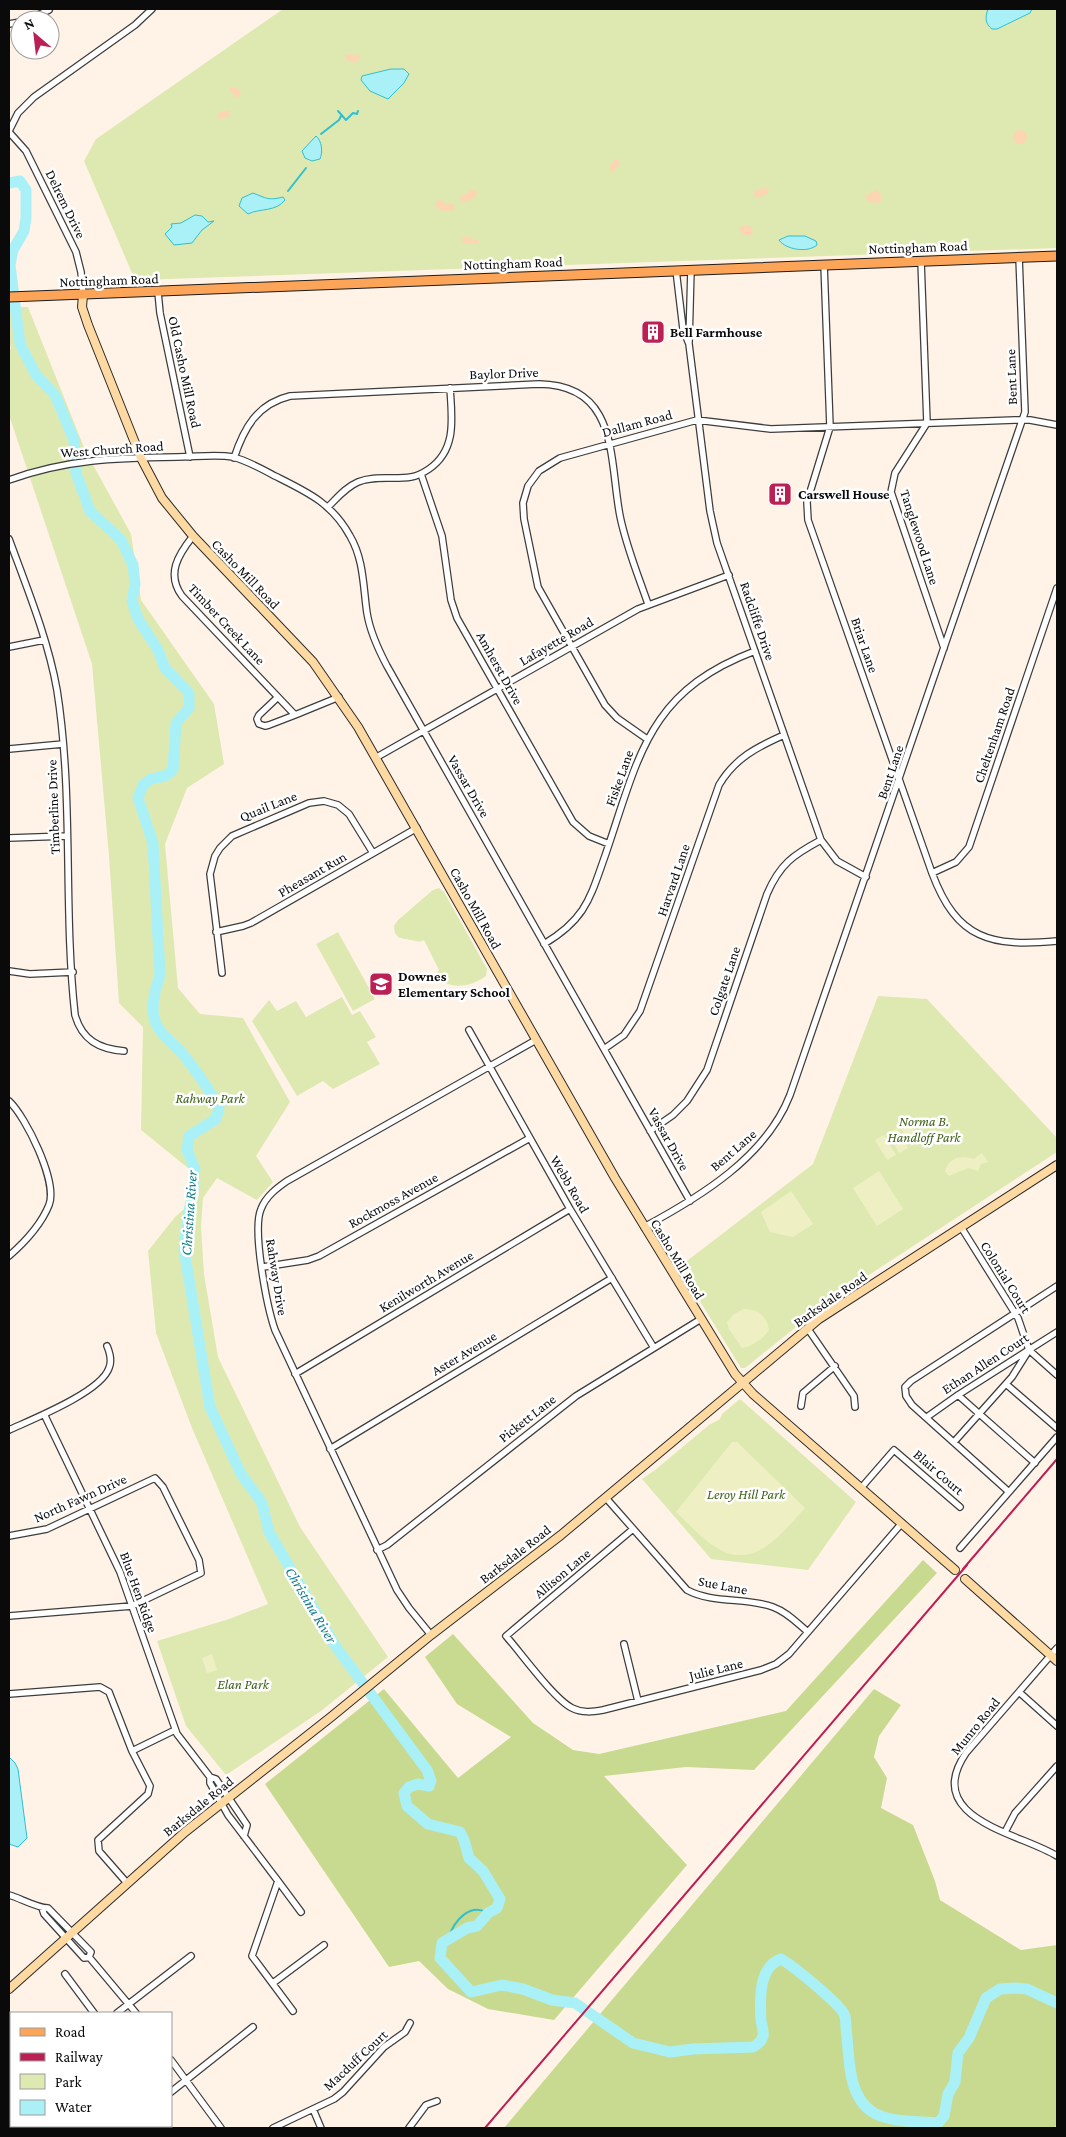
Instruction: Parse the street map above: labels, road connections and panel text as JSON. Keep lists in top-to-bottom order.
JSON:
{
  "streets": {
    "main road": ["Nottingham Road"],
    "street": [
      "Delrem Drive",
      "Old Casho Mill Road",
      "Baylor Drive",
      "Bent Lane",
      "Dallam Road",
      "West Church Road",
      "Tanglewood Lane",
      "Casho Mill Road",
      "Radcliffe Drive",
      "Timber Creek Lane",
      "Lafayette Road",
      "Briar Lane",
      "Amherst Drive",
      "Cheltenham Road",
      "Fiske Lane",
      "Vassar Drive",
      "Quail Lane",
      "Timberline Drive",
      "Pheasant Run",
      "Harvard Lane",
      "Colgate Lane",
      "Webb Road",
      "Rockmoss Avenue",
      "Rahway Drive",
      "Colonial Court",
      "Kenilworth Avenue",
      "Barksdale Road",
      "Aster Avenue",
      "Ethan Allen Court",
      "Pickett Lane",
      "Blair Court",
      "North Fawn Drive",
      "Allison Lane",
      "Sue Lane",
      "Blue Hen Ridge",
      "Julie Lane",
      "Munro Road",
      "Macduff Court"
    ]
  },
  "crossings": [
    ["Delrem Drive", "Nottingham Road"],
    ["Delrem Drive", "Casho Mill Road"],
    ["Nottingham Road", "Old Casho Mill Road"],
    ["Nottingham Road", "Bent Lane"],
    ["Nottingham Road", "Casho Mill Road"],
    ["Nottingham Road", "Radcliffe Drive"],
    ["Nottingham Road", "Briar Lane"],
    ["Old Casho Mill Road", "West Church Road"],
    ["Old Casho Mill Road", "Vassar Drive"],
    ["Baylor Drive", "Dallam Road"],
    ["Baylor Drive", "Lafayette Road"],
    ["Baylor Drive", "Vassar Drive"],
    ["Bent Lane", "Dallam Road"],
    ["Bent Lane", "Tanglewood Lane"],
    ["Bent Lane", "Casho Mill Road"],
    ["Bent Lane", "Radcliffe Drive"],
    ["Bent Lane", "Briar Lane"],
    ["Bent Lane", "Vassar Drive"],
    ["Dallam Road", "Tanglewood Lane"],
    ["Dallam Road", "Radcliffe Drive"],
    ["Dallam Road", "Lafayette Road"],
    ["Dallam Road", "Briar Lane"],
    ["Dallam Road", "Fiske Lane"],
    ["West Church Road", "Casho Mill Road"],
    ["West Church Road", "Vassar Drive"],
    ["Casho Mill Road", "Timber Creek Lane"],
    ["Casho Mill Road", "Lafayette Road"],
    ["Casho Mill Road", "Pheasant Run"],
    ["Casho Mill Road", "Rahway Drive"],
    ["Casho Mill Road", "Barksdale Road"],
    ["Casho Mill Road", "Pickett Lane"],
    ["Casho Mill Road", "Blair Court"],
    ["Casho Mill Road", "Julie Lane"],
    ["Radcliffe Drive", "Lafayette Road"],
    ["Radcliffe Drive", "Fiske Lane"],
    ["Radcliffe Drive", "Harvard Lane"],
    ["Radcliffe Drive", "Colgate Lane"],
    ["Lafayette Road", "Amherst Drive"],
    ["Lafayette Road", "Vassar Drive"],
    ["Briar Lane", "Cheltenham Road"],
    ["Amherst Drive", "Fiske Lane"],
    ["Fiske Lane", "Vassar Drive"],
    ["Vassar Drive", "Harvard Lane"],
    ["Vassar Drive", "Colgate Lane"],
    ["Quail Lane", "Pheasant Run"],
    ["Webb Road", "Rockmoss Avenue"],
    ["Webb Road", "Rahway Drive"],
    ["Webb Road", "Kenilworth Avenue"],
    ["Webb Road", "Aster Avenue"],
    ["Webb Road", "Pickett Lane"],
    ["Rockmoss Avenue", "Rahway Drive"],
    ["Rahway Drive", "Kenilworth Avenue"],
    ["Rahway Drive", "Barksdale Road"],
    ["Rahway Drive", "Aster Avenue"],
    ["Rahway Drive", "Pickett Lane"],
    ["Colonial Court", "Barksdale Road"],
    ["Colonial Court", "Ethan Allen Court"],
    ["Barksdale Road", "Sue Lane"],
    ["Barksdale Road", "Blue Hen Ridge"],
    ["North Fawn Drive", "Blue Hen Ridge"],
    ["Allison Lane", "Sue Lane"],
    ["Allison Lane", "Julie Lane"],
    ["Sue Lane", "Julie Lane"]
  ],
  "water": ["Christina River"],
  "parks": [
    "Rahway Park",
    "Norma B. Handloff Park",
    "Leroy Hill Park",
    "Elan Park"
  ],
  "places": {
    "building": ["Bell Farmhouse", "Carswell House"],
    "school or university": ["Downes Elementary School"]
  },
  "legend": [
    "Road",
    "Railway",
    "Park",
    "Water"
  ],
  "north": "top left"
}
